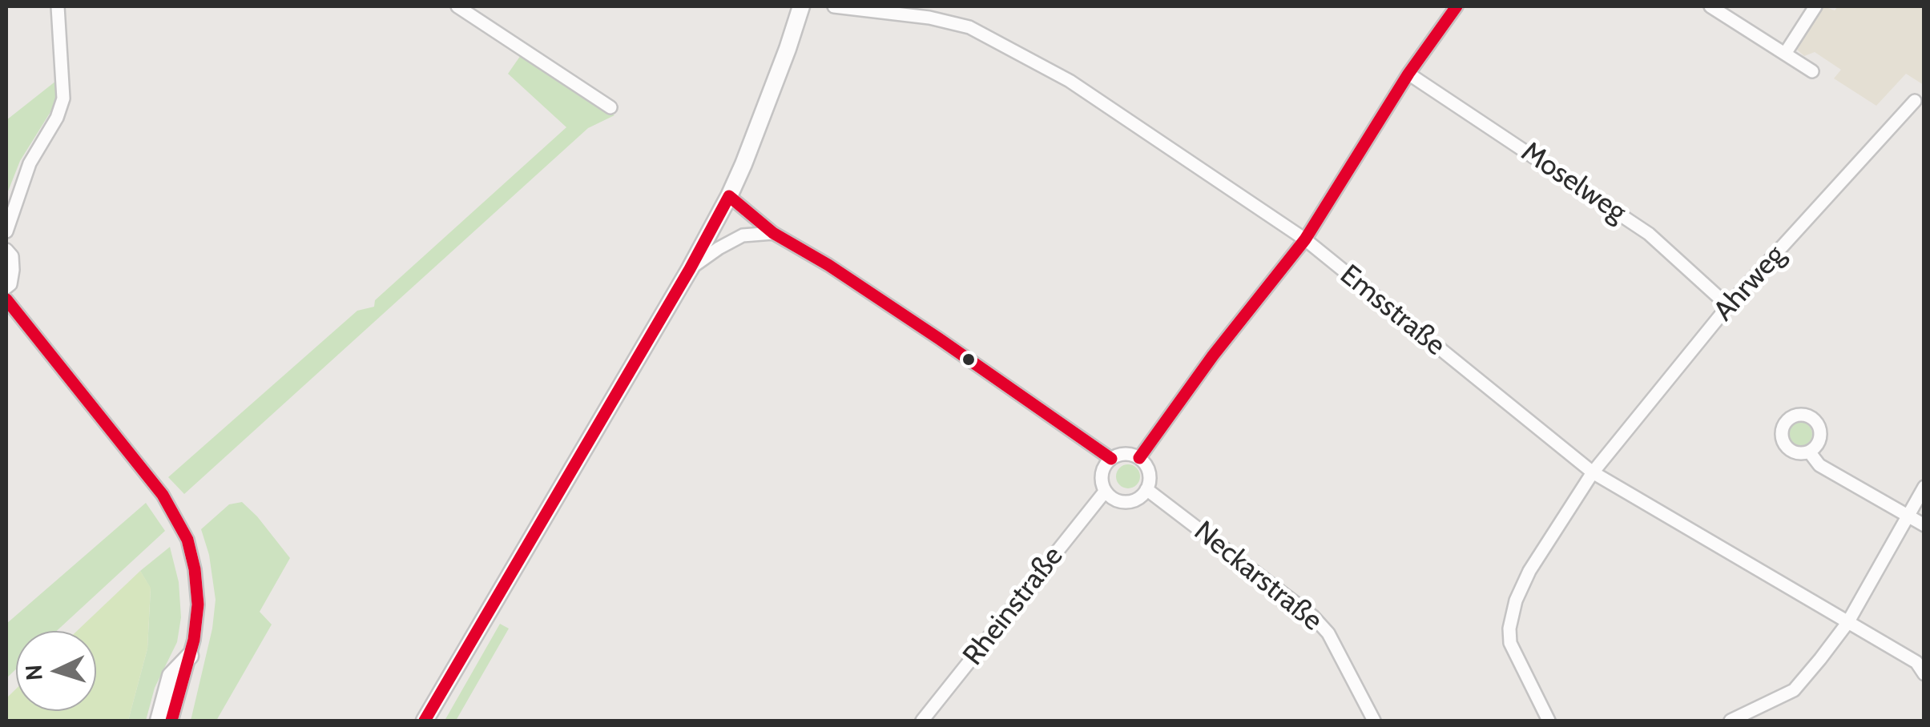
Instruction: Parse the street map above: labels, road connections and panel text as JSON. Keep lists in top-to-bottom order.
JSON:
{
  "streets": {
    "street": [
      "Moselweg",
      "Ahrweg",
      "Emsstraße",
      "Neckarstraße",
      "Rheinstraße"
    ]
  },
  "crossings": [
    ["Moselweg", "Ahrweg"],
    ["Ahrweg", "Emsstraße"],
    ["Neckarstraße", "Rheinstraße"]
  ],
  "north": "left"
}
